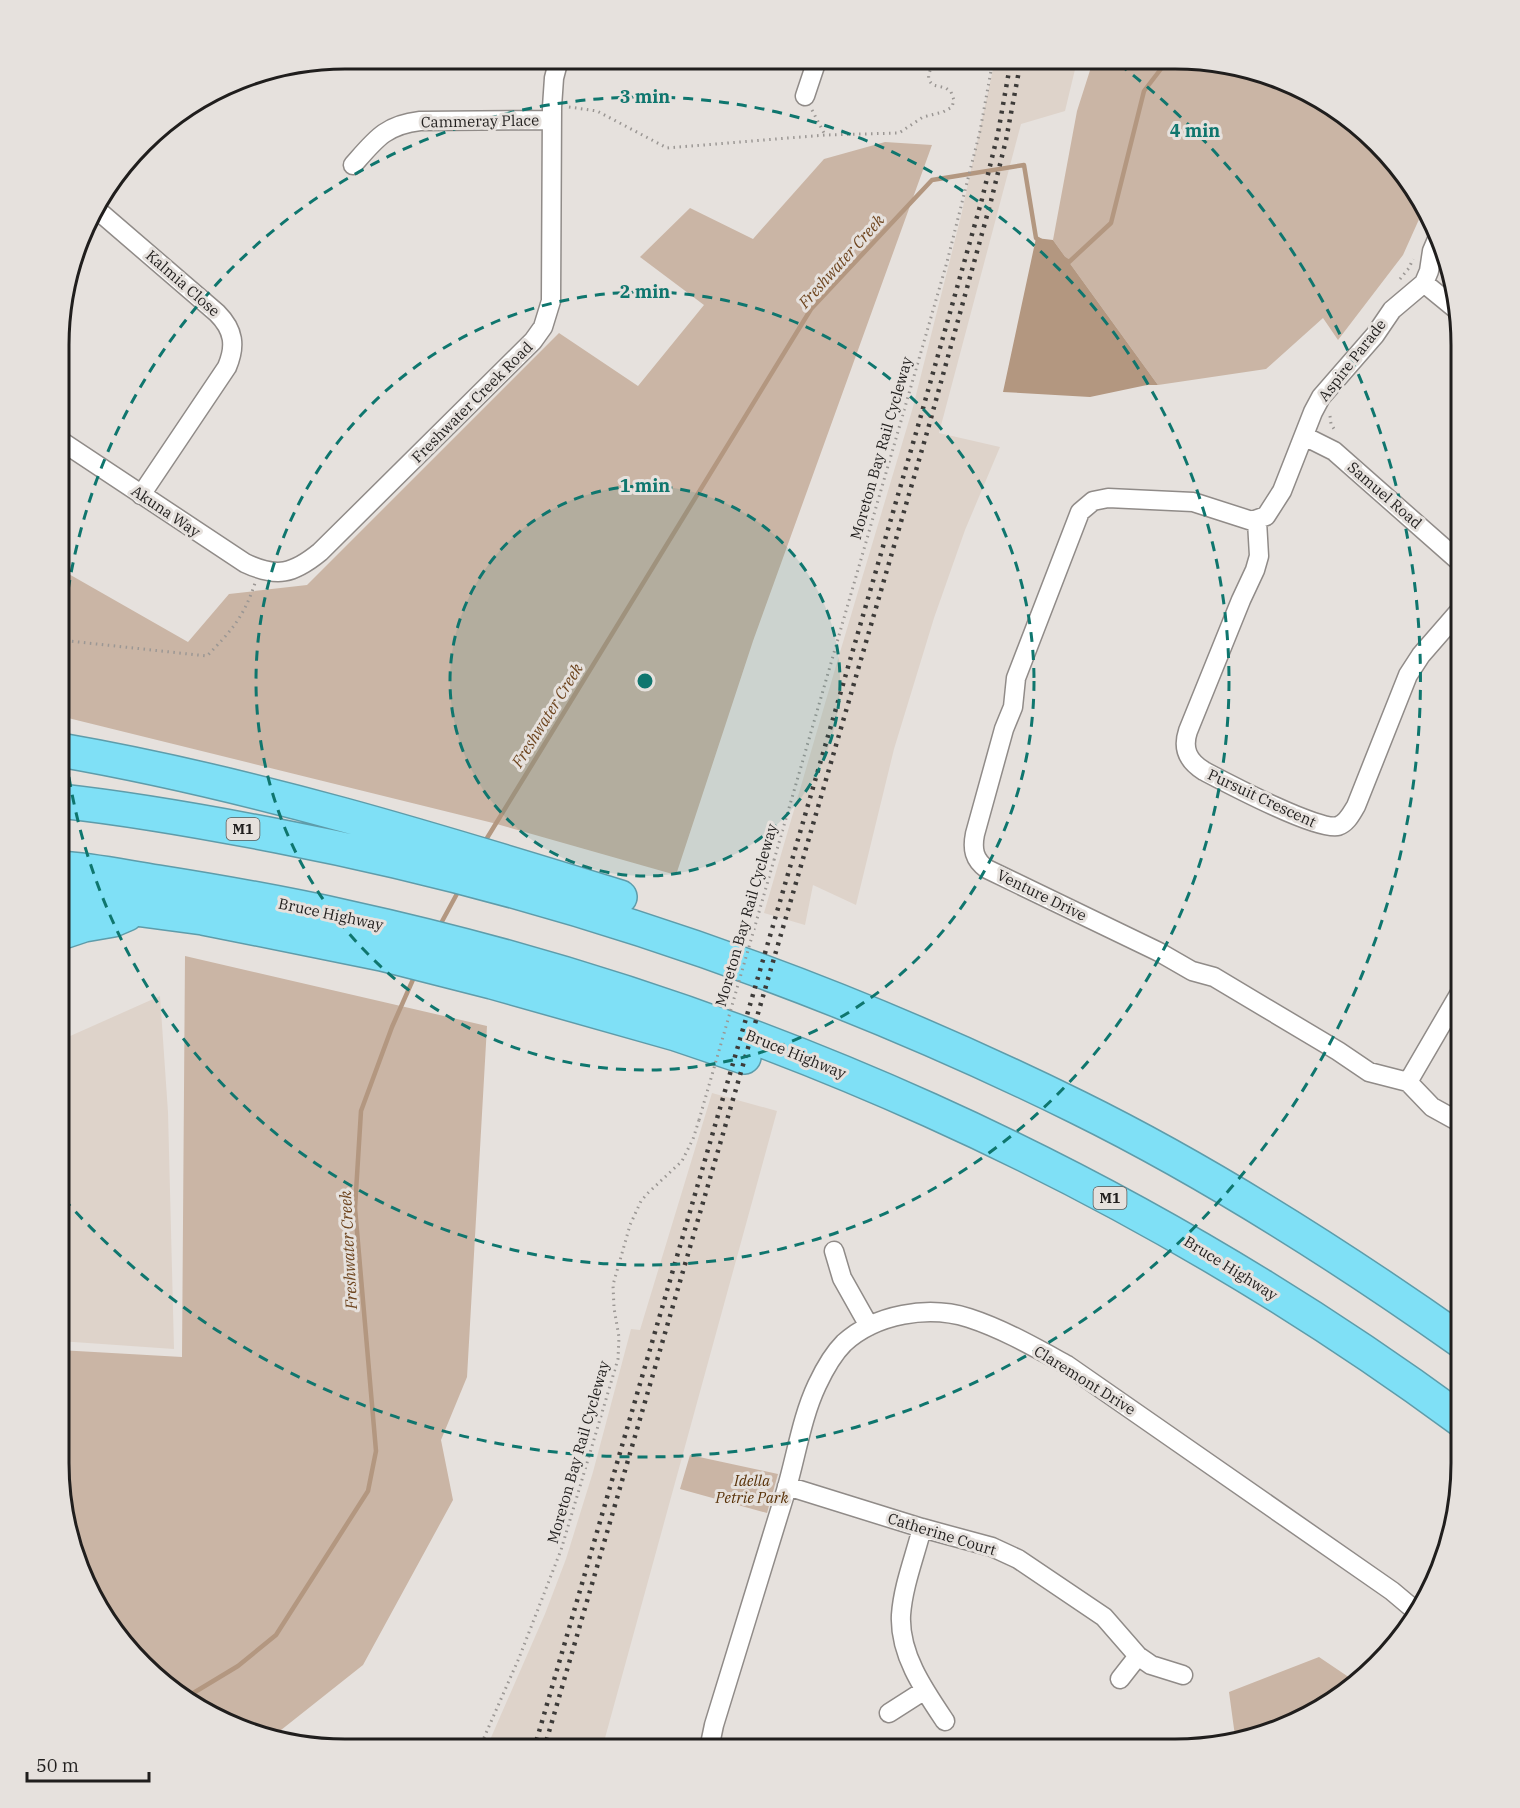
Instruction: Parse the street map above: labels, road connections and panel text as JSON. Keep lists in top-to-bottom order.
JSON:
{
  "streets": {
    "highway": ["M1", "Bruce Highway"],
    "street": [
      "Cammeray Place",
      "Kalmia Close",
      "Aspire Parade",
      "Freshwater Creek Road",
      "Samuel Road",
      "Akuna Way",
      "Pursuit Crescent",
      "Venture Drive",
      "Claremont Drive",
      "Catherine Court"
    ],
    "path": ["Moreton Bay Rail Cycleway"]
  },
  "crossings": [
    ["Cammeray Place", "Freshwater Creek Road"],
    ["Kalmia Close", "Akuna Way"],
    ["Aspire Parade", "Samuel Road"],
    ["Aspire Parade", "Pursuit Crescent"],
    ["Aspire Parade", "Venture Drive"],
    ["Freshwater Creek Road", "Akuna Way"],
    ["Pursuit Crescent", "Venture Drive"],
    ["Claremont Drive", "Catherine Court"]
  ],
  "water": ["Freshwater Creek"],
  "parks": ["Idella Petrie Park"],
  "scale_bar": "50 m",
  "rings": [
    "3 min",
    "4 min",
    "2 min",
    "1 min"
  ]
}
